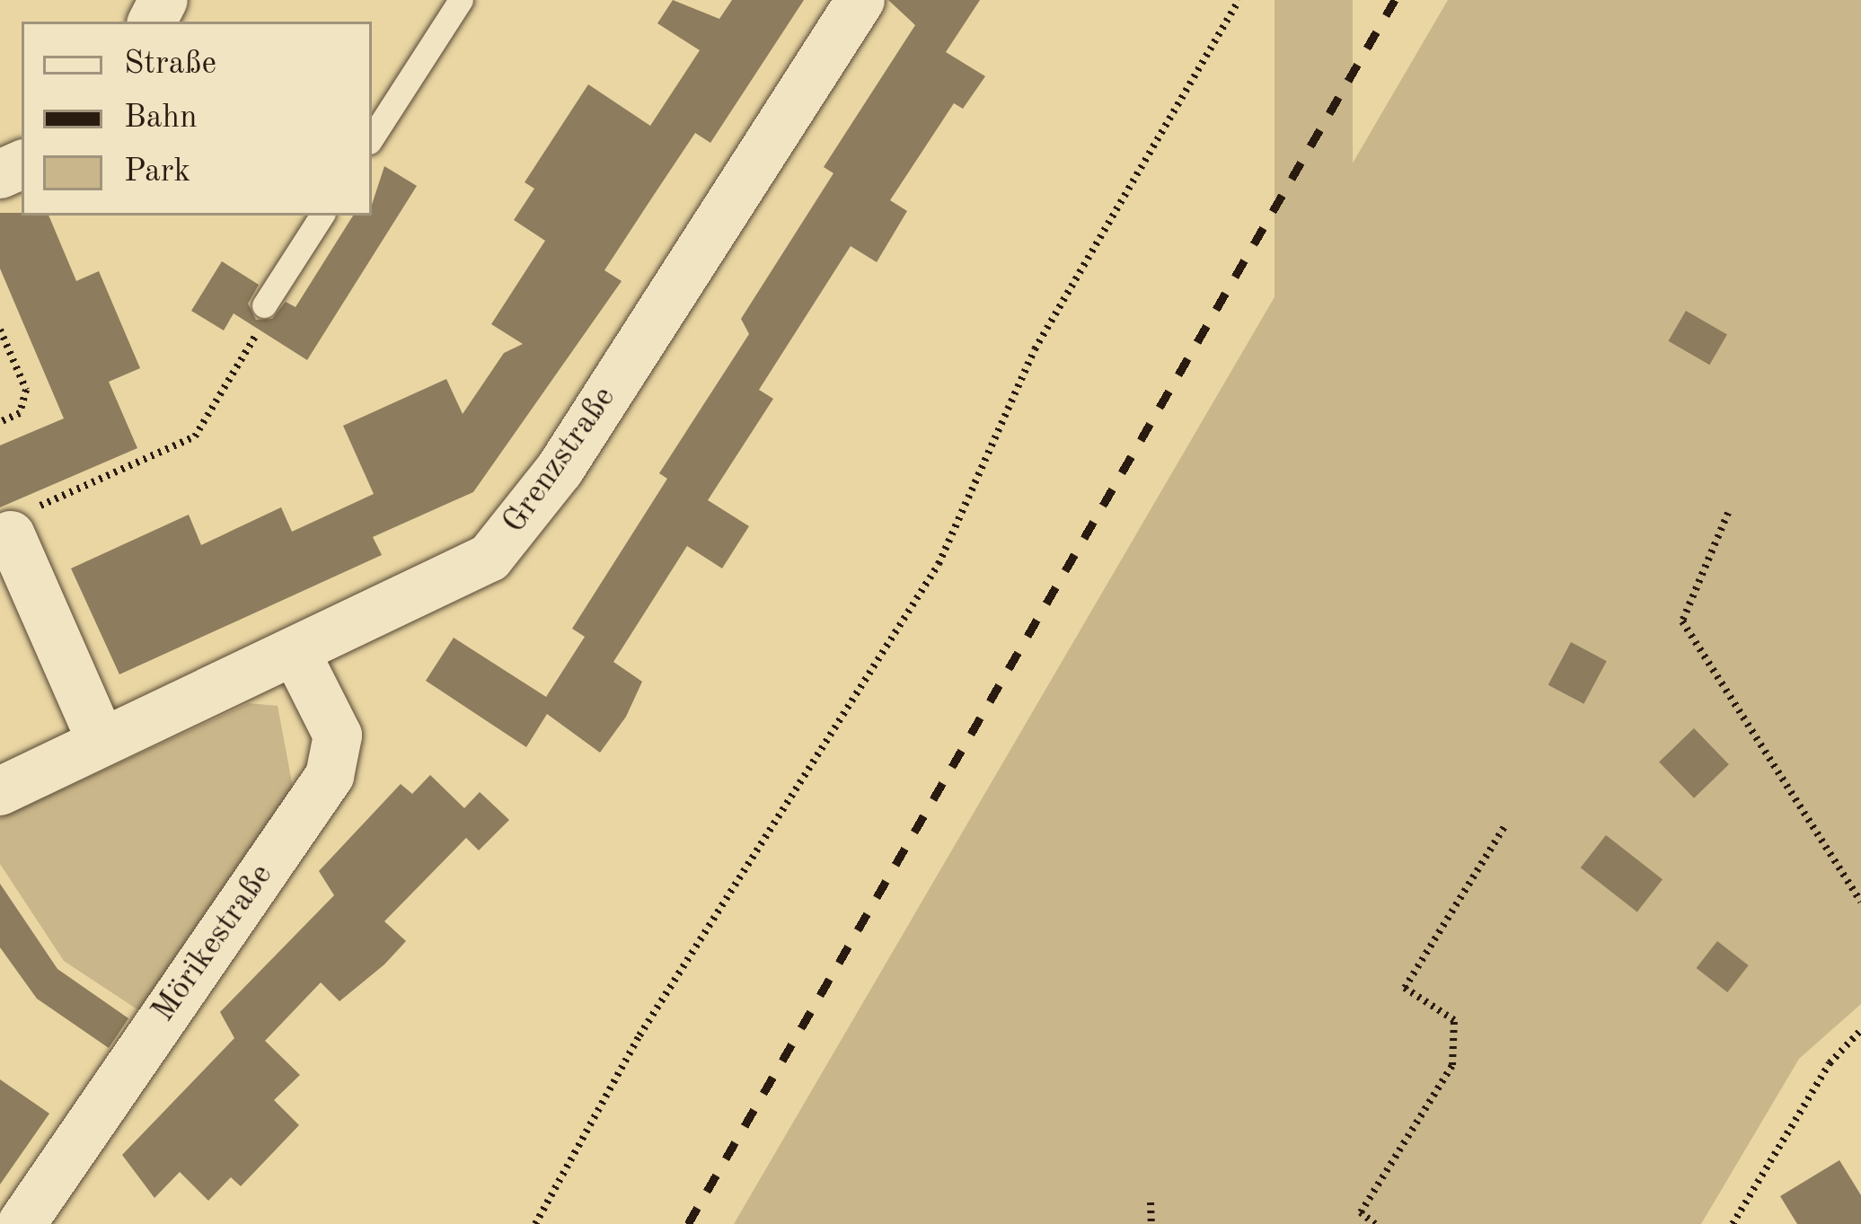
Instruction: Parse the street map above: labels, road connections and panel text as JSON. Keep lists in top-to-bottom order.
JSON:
{
  "streets": {
    "street": ["Grenzstraße", "Mörikestraße"]
  },
  "crossings": [
    ["Grenzstraße", "Mörikestraße"]
  ],
  "legend": ["Straße", "Bahn", "Park"]
}
